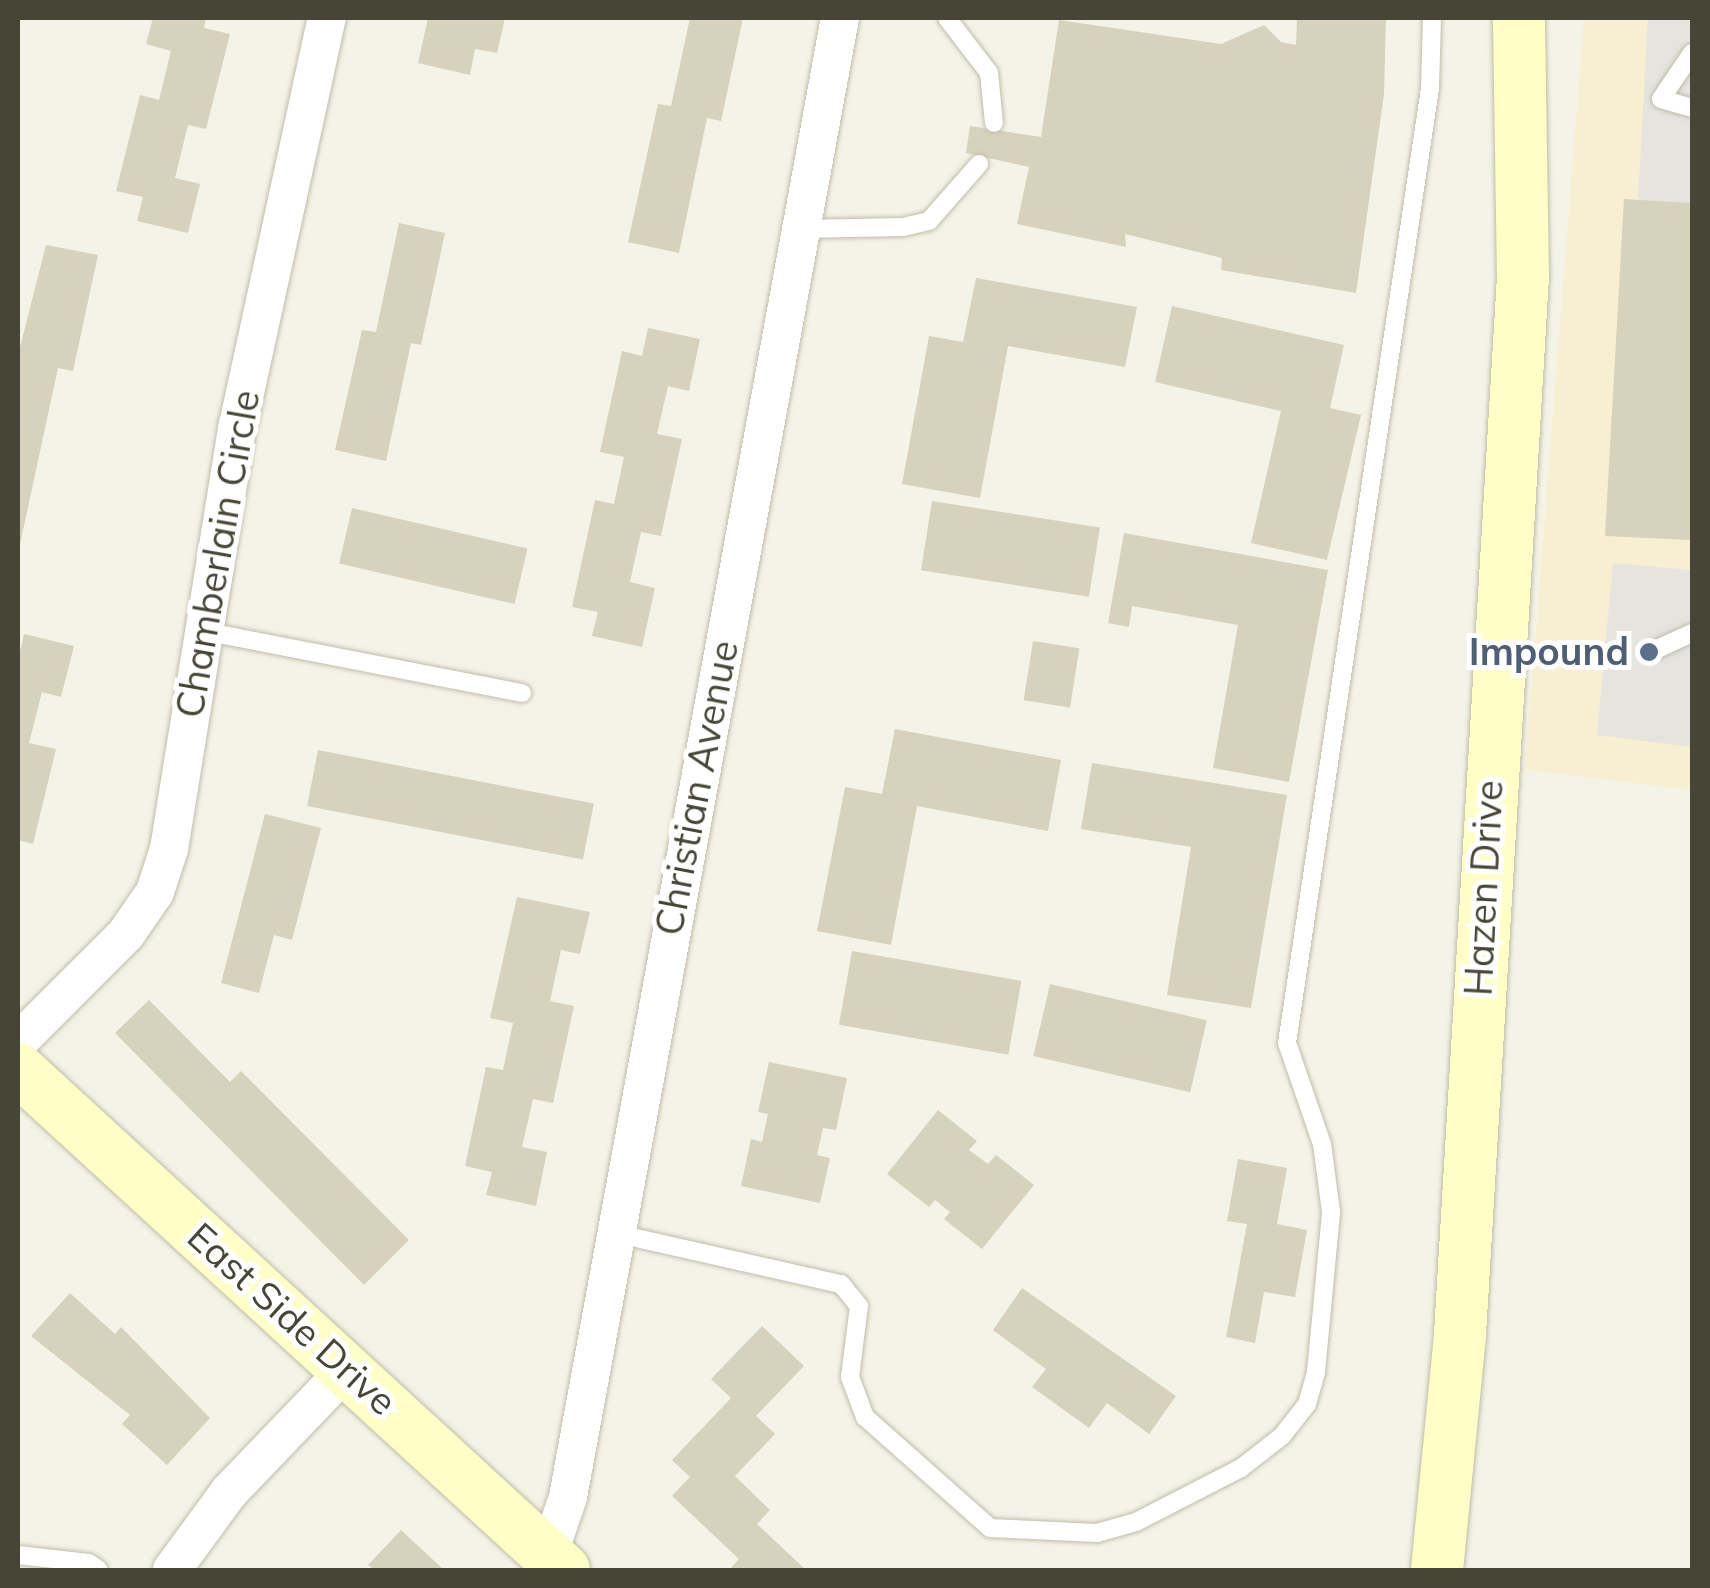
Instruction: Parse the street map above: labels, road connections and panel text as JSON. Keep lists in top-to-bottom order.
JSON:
{
  "streets": {
    "street": [
      "Chamberlain Circle",
      "Christian Avenue",
      "Hazen Drive",
      "East Side Drive"
    ]
  },
  "crossings": [
    ["Christian Avenue", "East Side Drive"]
  ],
  "places": ["Impound"]
}
